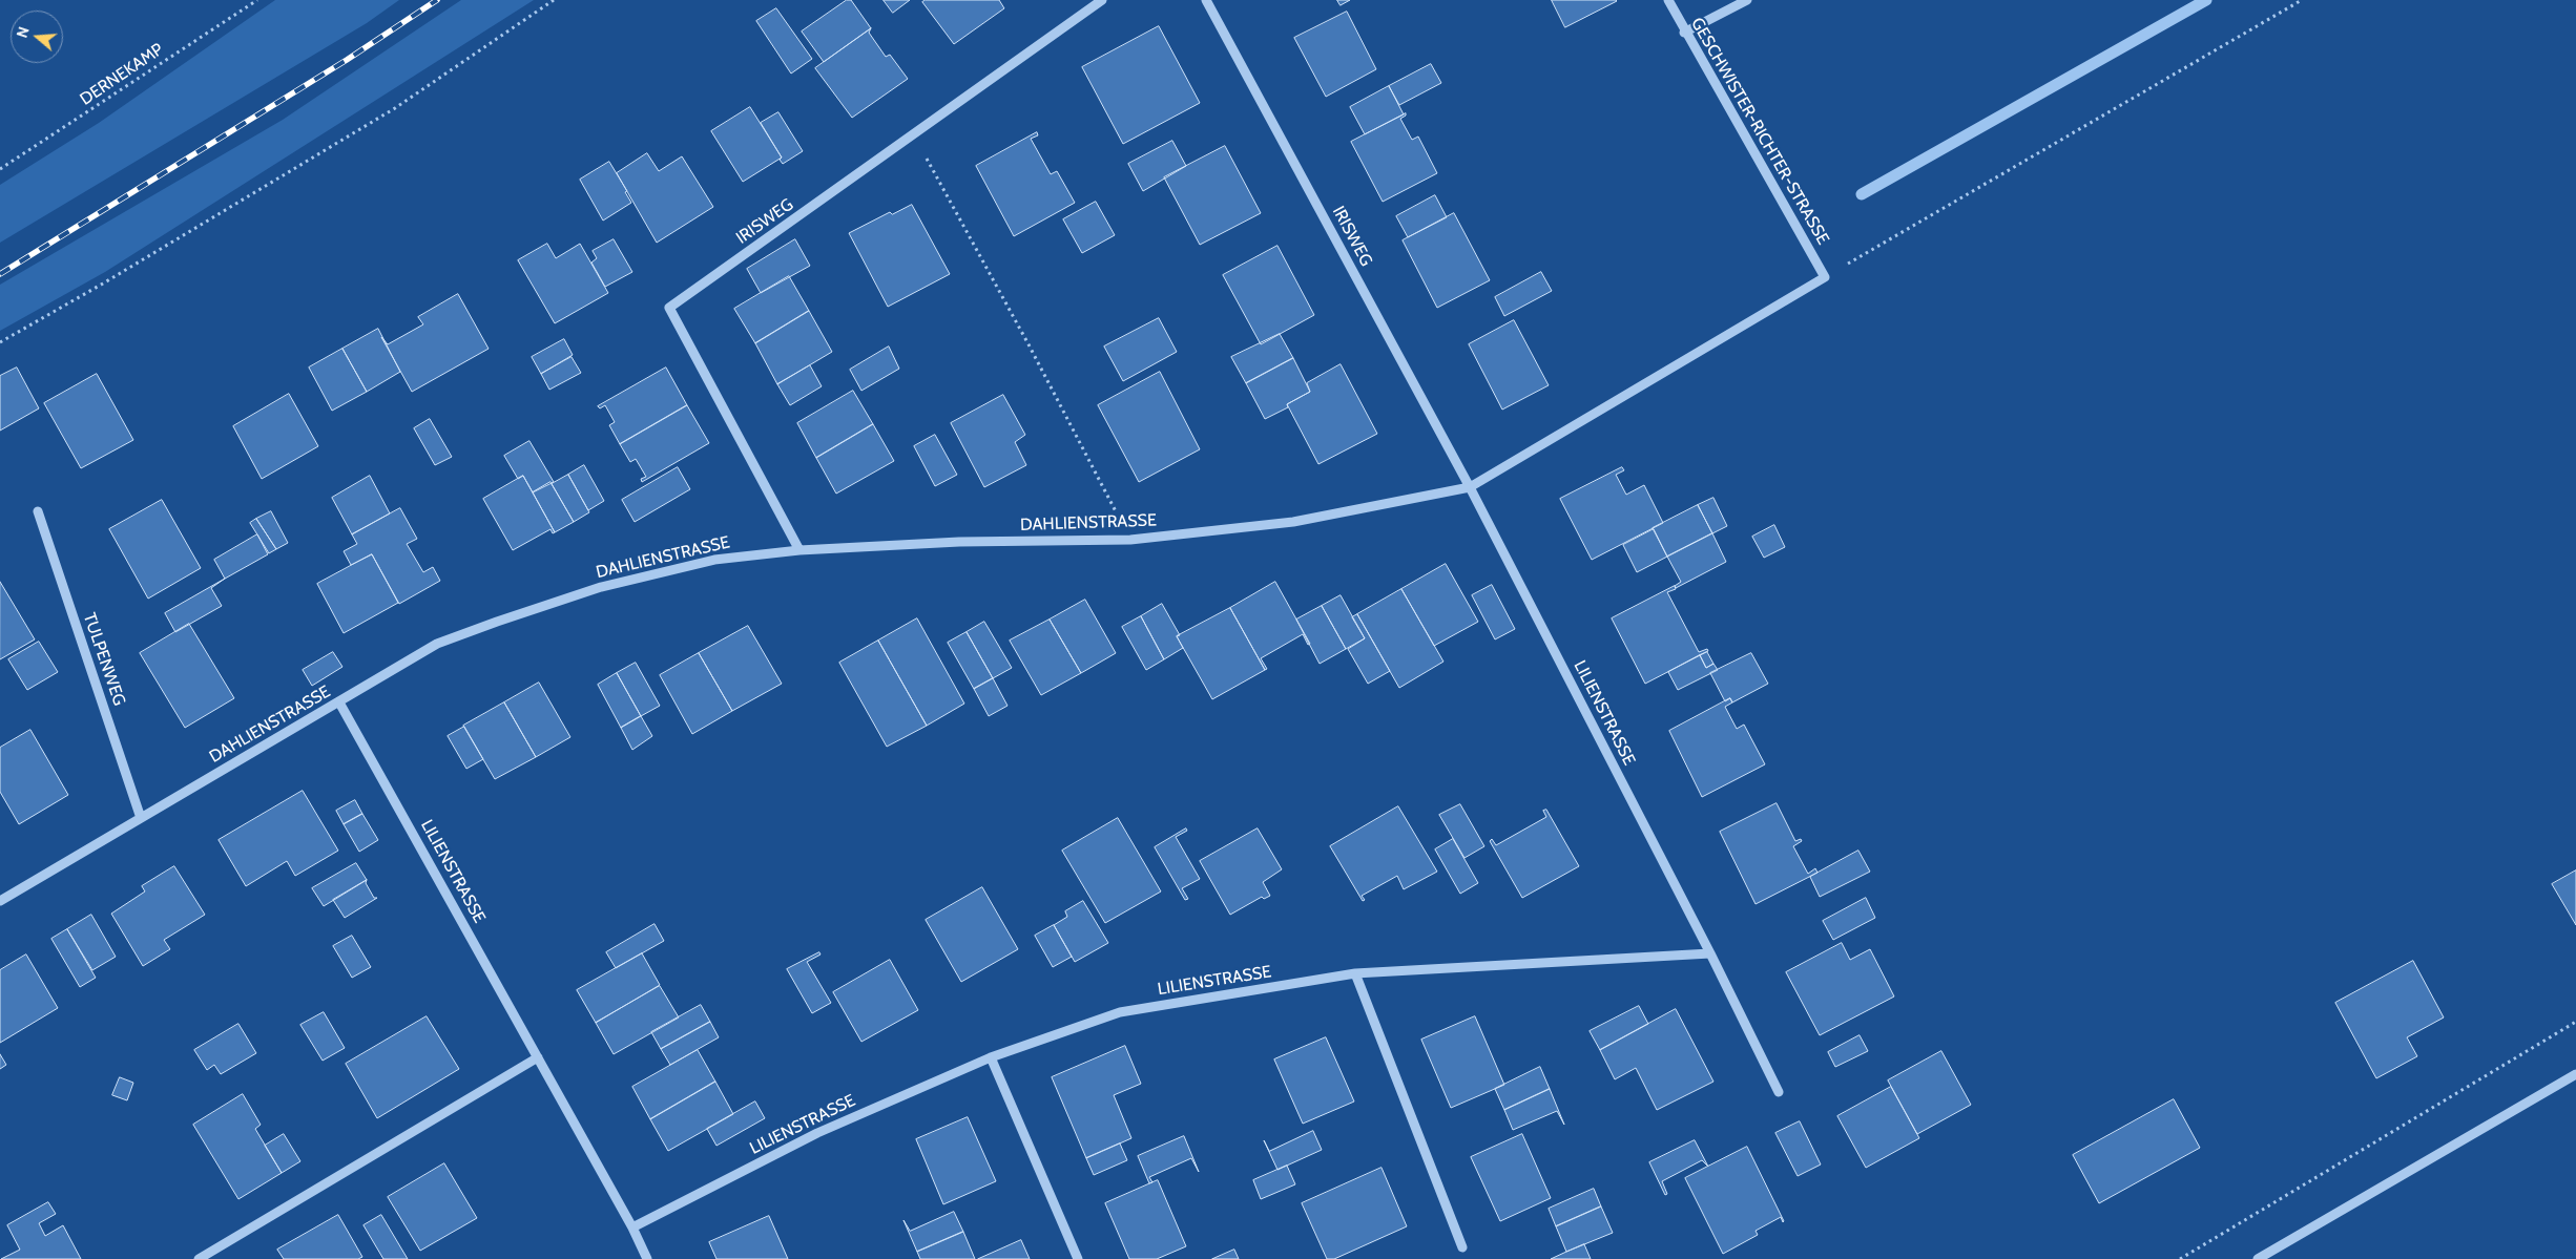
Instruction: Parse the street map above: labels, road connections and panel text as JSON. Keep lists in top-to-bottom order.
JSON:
{
  "streets": {
    "street": [
      "GESCHWISTER-RICHTER-STRASSE",
      "IRISWEG",
      "DAHLIENSTRASSE",
      "TULPENWEG",
      "LILIENSTRASSE"
    ],
    "path": ["DERNEKAMP"]
  },
  "crossings": [
    ["GESCHWISTER-RICHTER-STRASSE", "DAHLIENSTRASSE"],
    ["IRISWEG", "DAHLIENSTRASSE"],
    ["IRISWEG", "LILIENSTRASSE"],
    ["DAHLIENSTRASSE", "TULPENWEG"],
    ["DAHLIENSTRASSE", "LILIENSTRASSE"]
  ],
  "north": "left"
}
